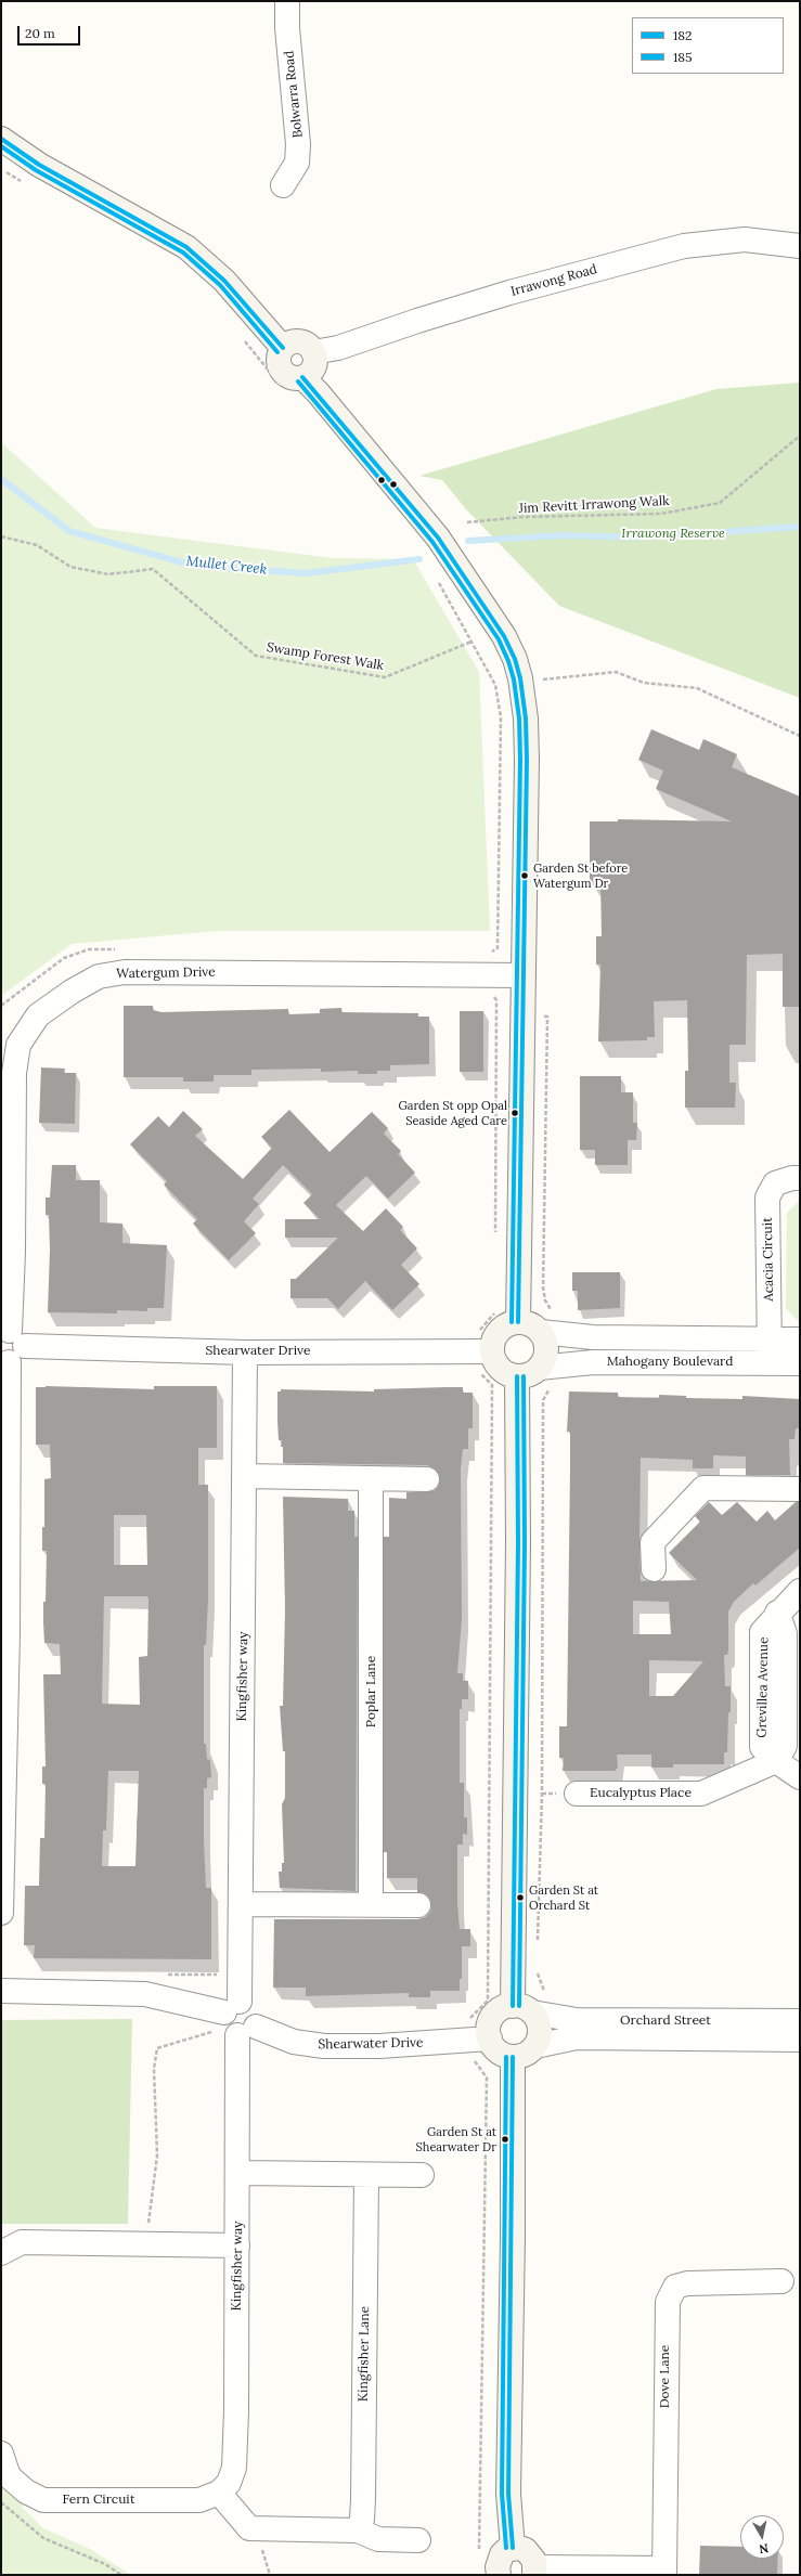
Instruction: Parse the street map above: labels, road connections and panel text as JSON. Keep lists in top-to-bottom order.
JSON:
{
  "streets": {
    "street": [
      "Bolwarra Road",
      "Irrawong Road",
      "Watergum Drive",
      "Acacia Circuit",
      "Shearwater Drive",
      "Mahogany Boulevard",
      "Kingfisher way",
      "Grevillea Avenue",
      "Poplar Lane",
      "Eucalyptus Place",
      "Orchard Street",
      "Kingfisher Lane",
      "Dove Lane",
      "Fern Circuit"
    ],
    "path": ["Jim Revitt Irrawong Walk", "Swamp Forest Walk"]
  },
  "crossings": [
    ["Watergum Drive", "Shearwater Drive"],
    ["Acacia Circuit", "Mahogany Boulevard"],
    ["Shearwater Drive", "Mahogany Boulevard"],
    ["Shearwater Drive", "Kingfisher way"],
    ["Shearwater Drive", "Orchard Street"],
    ["Kingfisher way", "Fern Circuit"],
    ["Grevillea Avenue", "Eucalyptus Place"]
  ],
  "water": ["Mullet Creek"],
  "parks": ["Irrawong Reserve"],
  "places": [
    "Garden St before Watergum Dr",
    "Garden St opp Opal Seaside Aged Care",
    "Garden St at Orchard St",
    "Garden St at Shearwater Dr"
  ],
  "lines": ["transit line 182", "transit line 185"],
  "legend": ["182", "185"],
  "scale_bar": "20 m",
  "north": "bottom"
}
